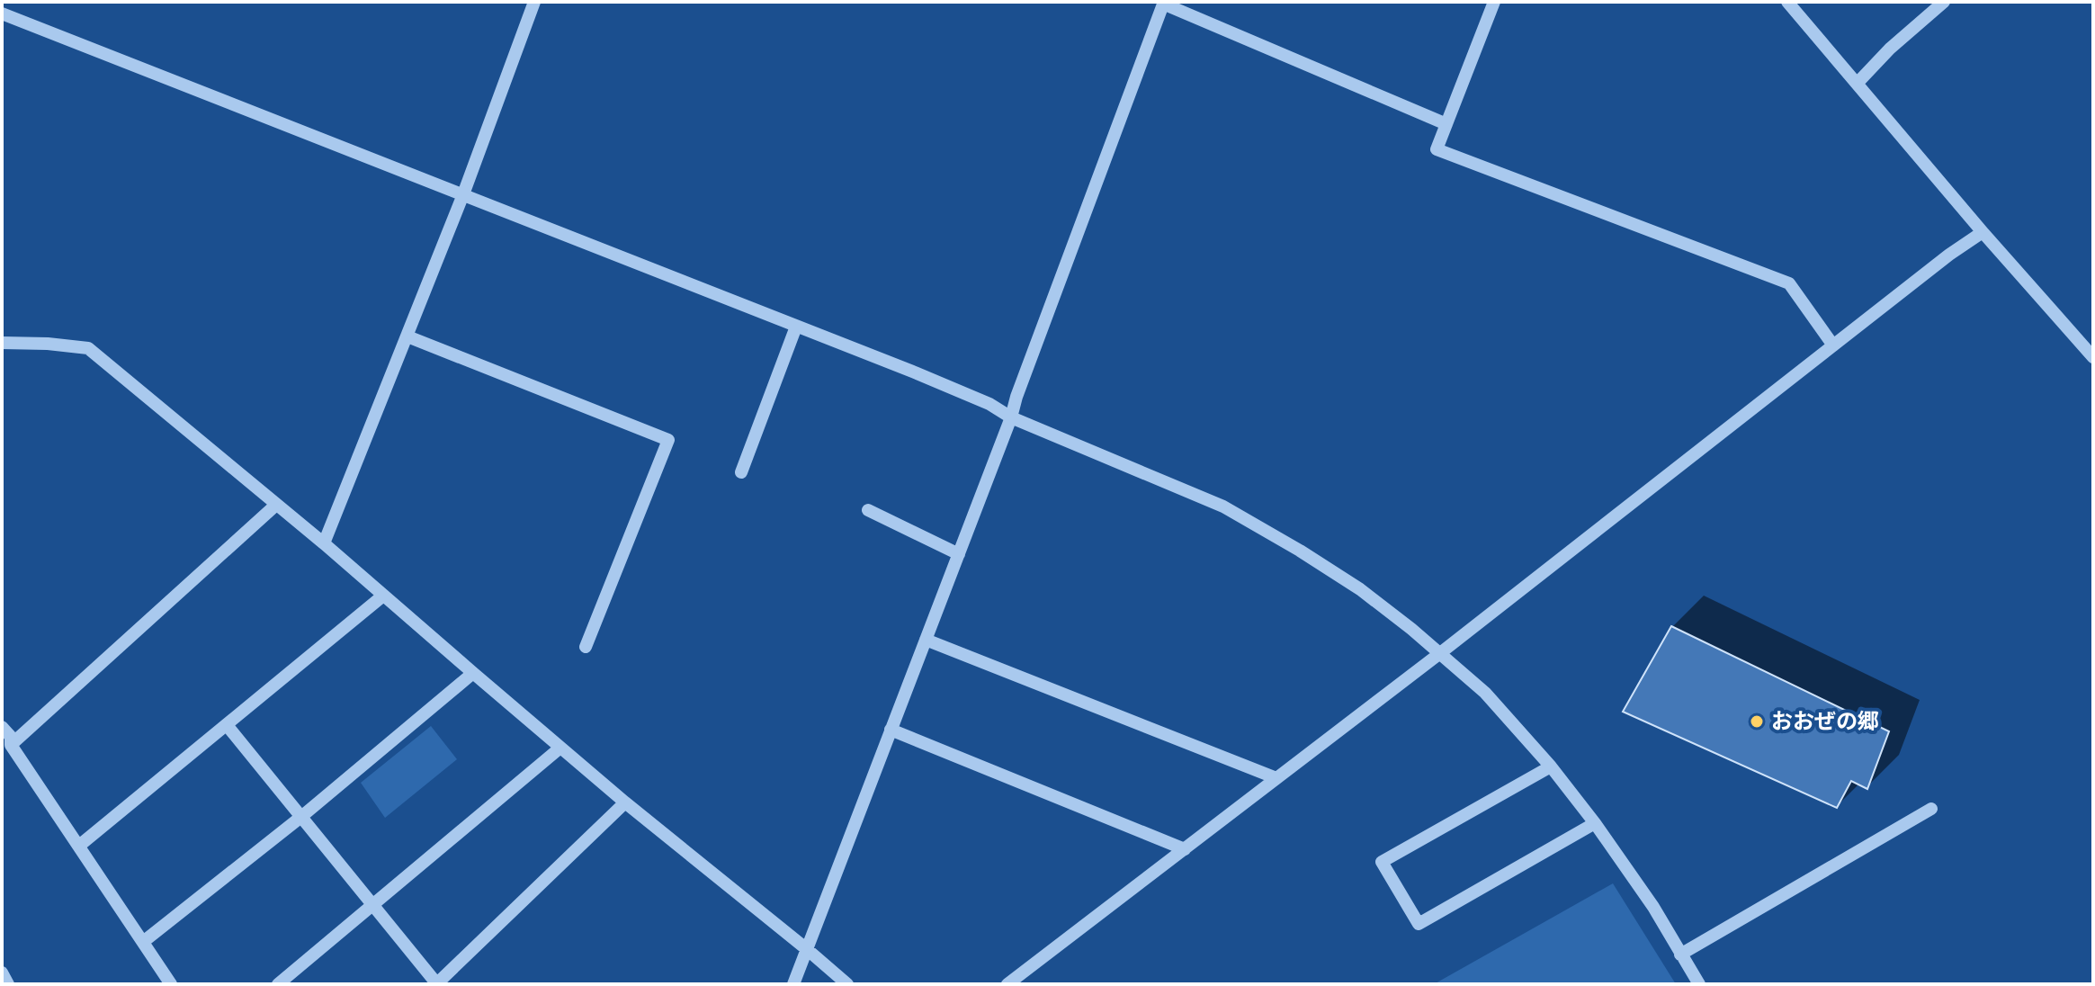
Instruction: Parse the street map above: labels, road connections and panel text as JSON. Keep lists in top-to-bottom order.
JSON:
{
  "places": ["おおぜの郷"]
}
